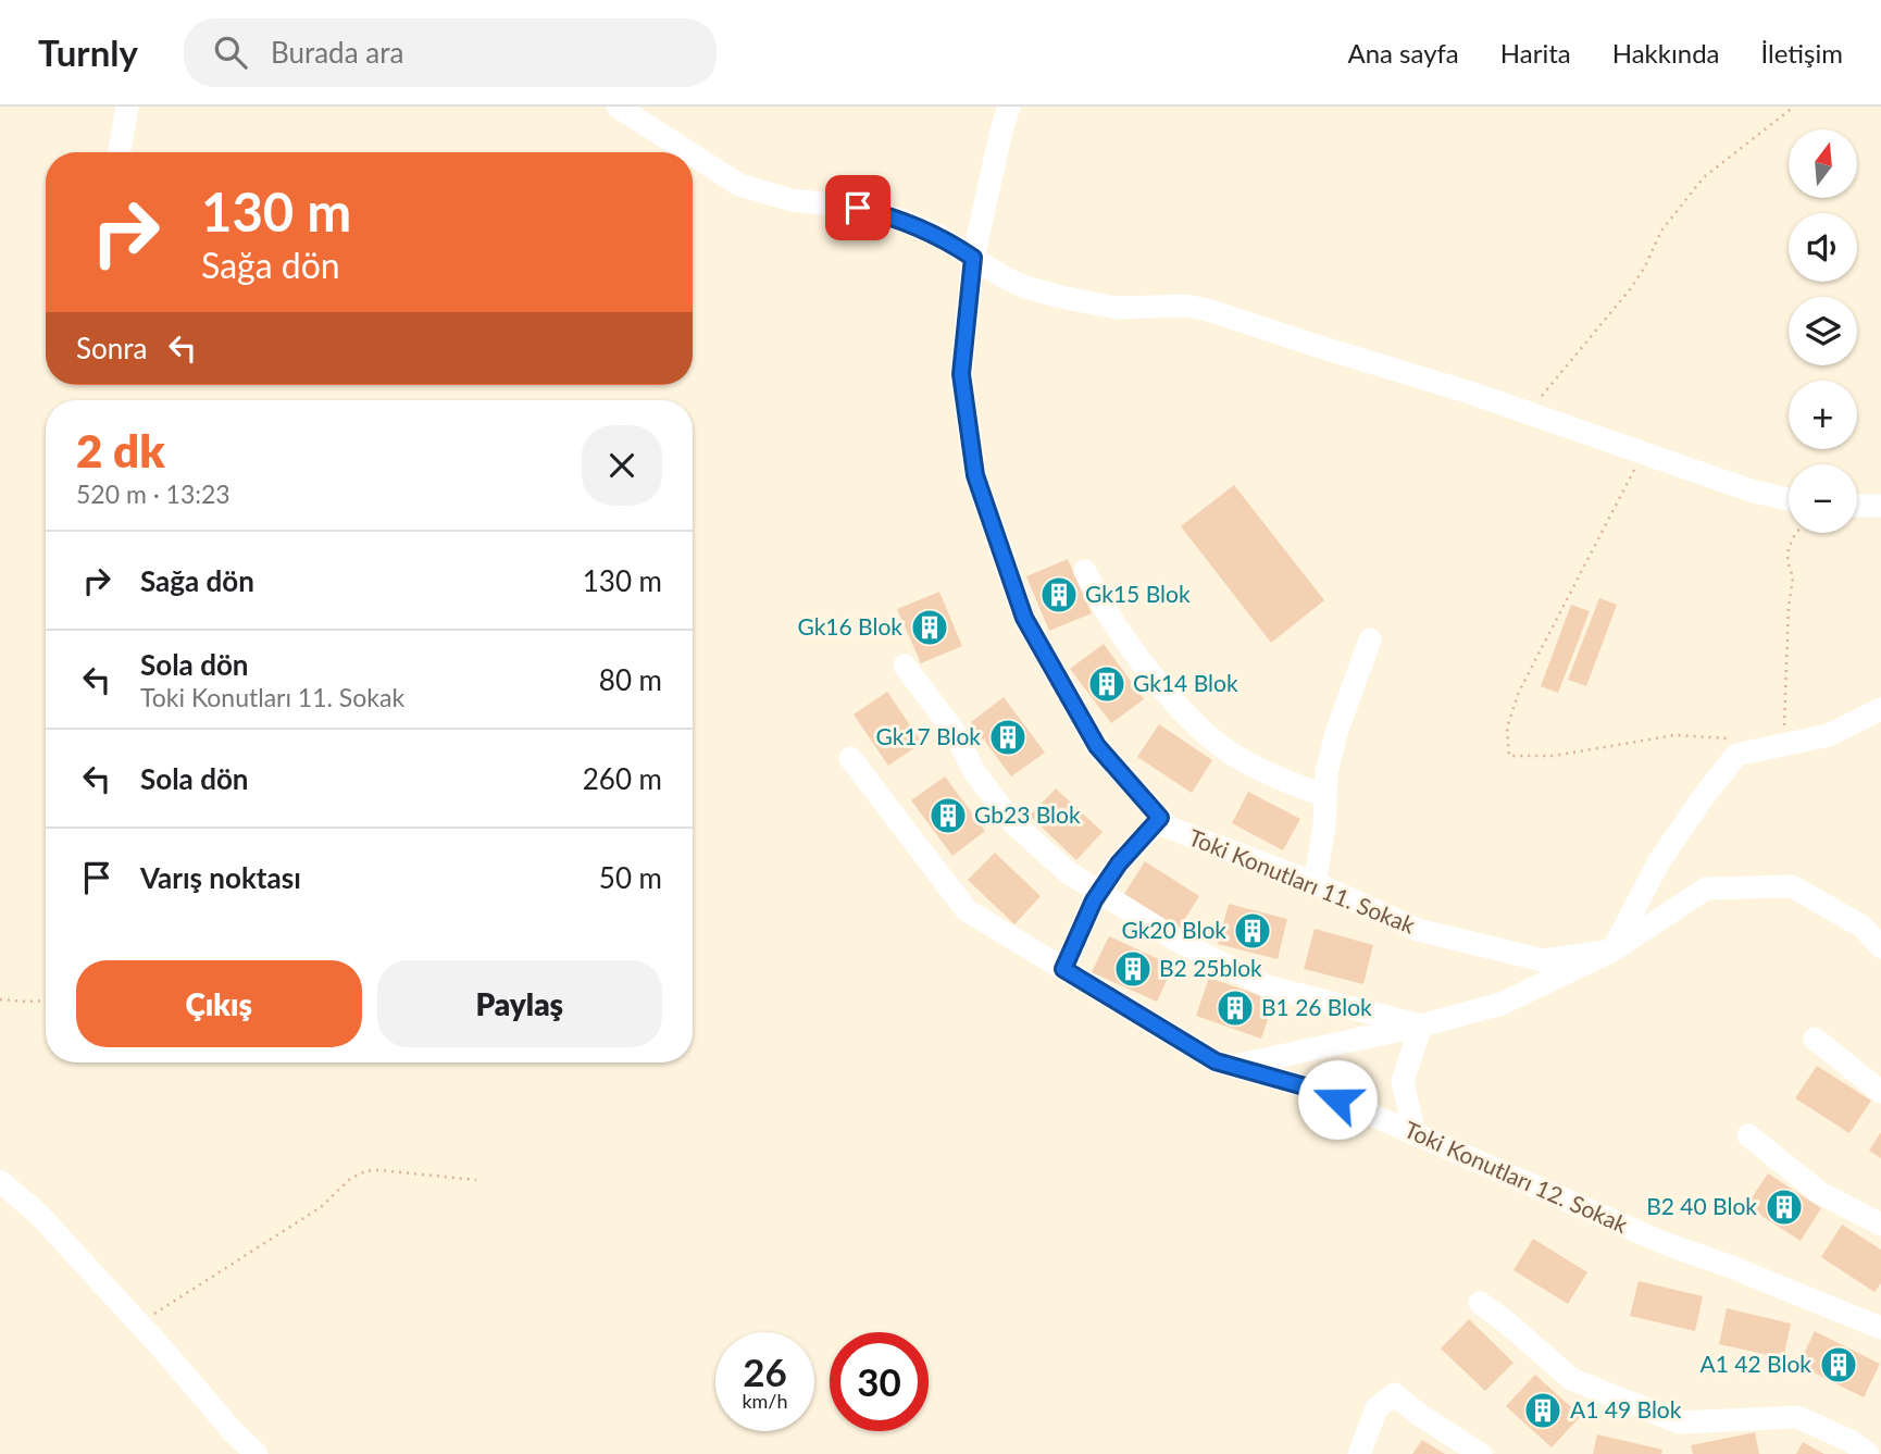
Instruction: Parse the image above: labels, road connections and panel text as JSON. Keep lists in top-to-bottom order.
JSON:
{
  "streets": {
    "street": ["Toki Konutları 11. Sokak", "Toki Konutları 12. Sokak"]
  },
  "places": {
    "building": [
      "Gk15 Blok",
      "Gk16 Blok",
      "Gk14 Blok",
      "Gk17 Blok",
      "Gb23 Blok",
      "Gk20 Blok",
      "B2 25blok",
      "B1 26 Blok",
      "B2 40 Blok",
      "A1 42 Blok",
      "A1 49 Blok"
    ]
  },
  "north": "top",
  "page": {
    "header": "Turnly",
    "search": "Burada ara",
    "nav": [
      "Ana sayfa",
      "Harita",
      "Hakkında",
      "İletişim"
    ],
    "map_buttons": ["+", "−"],
    "turn": ["130 m", "Sağa dön"],
    "then": "Sonra",
    "heading": ["2 dk", "520 m · 13:23"],
    "list": [
      {
        "name": "Sağa dön",
        "value": "130 m"
      },
      {
        "name": "Sola dön",
        "note": "Toki Konutları 11. Sokak",
        "value": "80 m"
      },
      {
        "name": "Sola dön",
        "value": "260 m"
      },
      {
        "name": "Varış noktası",
        "value": "50 m"
      }
    ],
    "buttons": ["Çıkış", "Paylaş"],
    "speed": "26 km/h",
    "limit": "30"
  }
}
